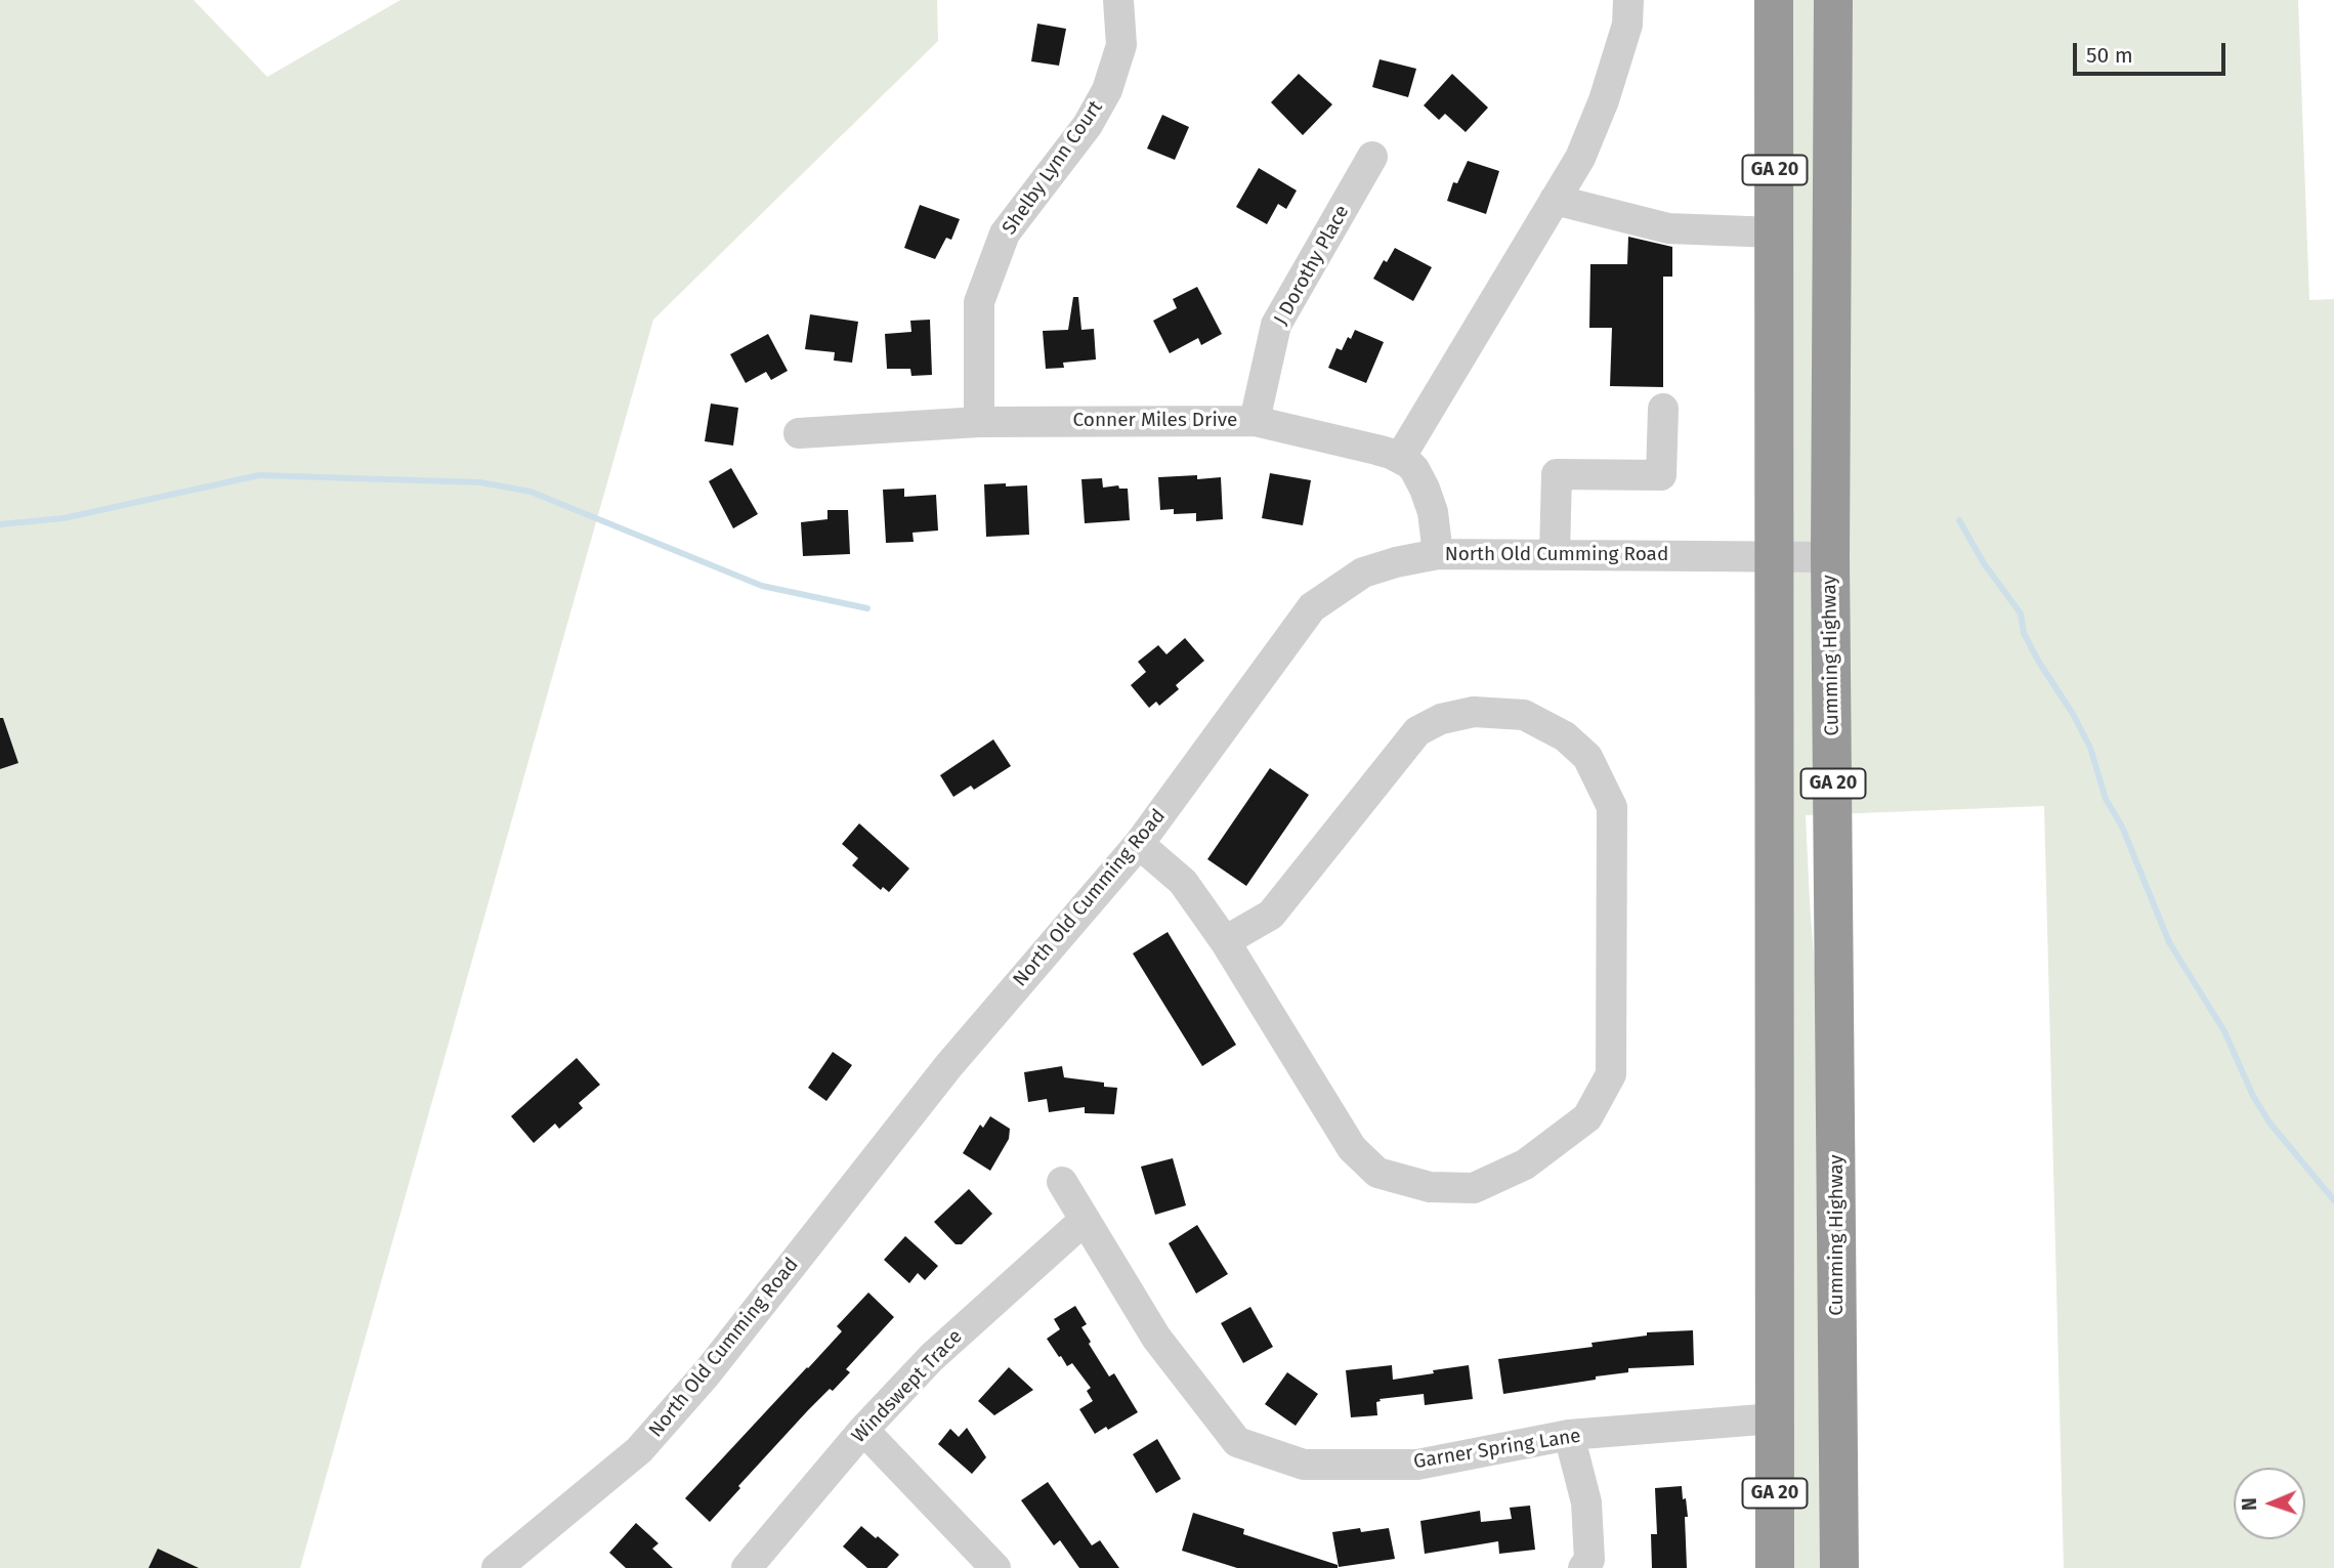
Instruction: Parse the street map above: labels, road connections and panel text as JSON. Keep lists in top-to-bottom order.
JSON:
{
  "streets": {
    "highway": ["GA 20", "Cumming Highway"],
    "street": [
      "Shelby Lynn Court",
      "J Dorothy Place",
      "Conner Miles Drive",
      "North Old Cumming Road",
      "Windswept Trace",
      "Garner Spring Lane"
    ]
  },
  "crossings": [
    ["Shelby Lynn Court", "Conner Miles Drive"],
    ["GA 20", "North Old Cumming Road"],
    ["GA 20", "Garner Spring Lane"],
    ["J Dorothy Place", "Conner Miles Drive"],
    ["North Old Cumming Road", "Cumming Highway"],
    ["Windswept Trace", "Garner Spring Lane"]
  ],
  "scale_bar": "50 m",
  "north": "left"
}
